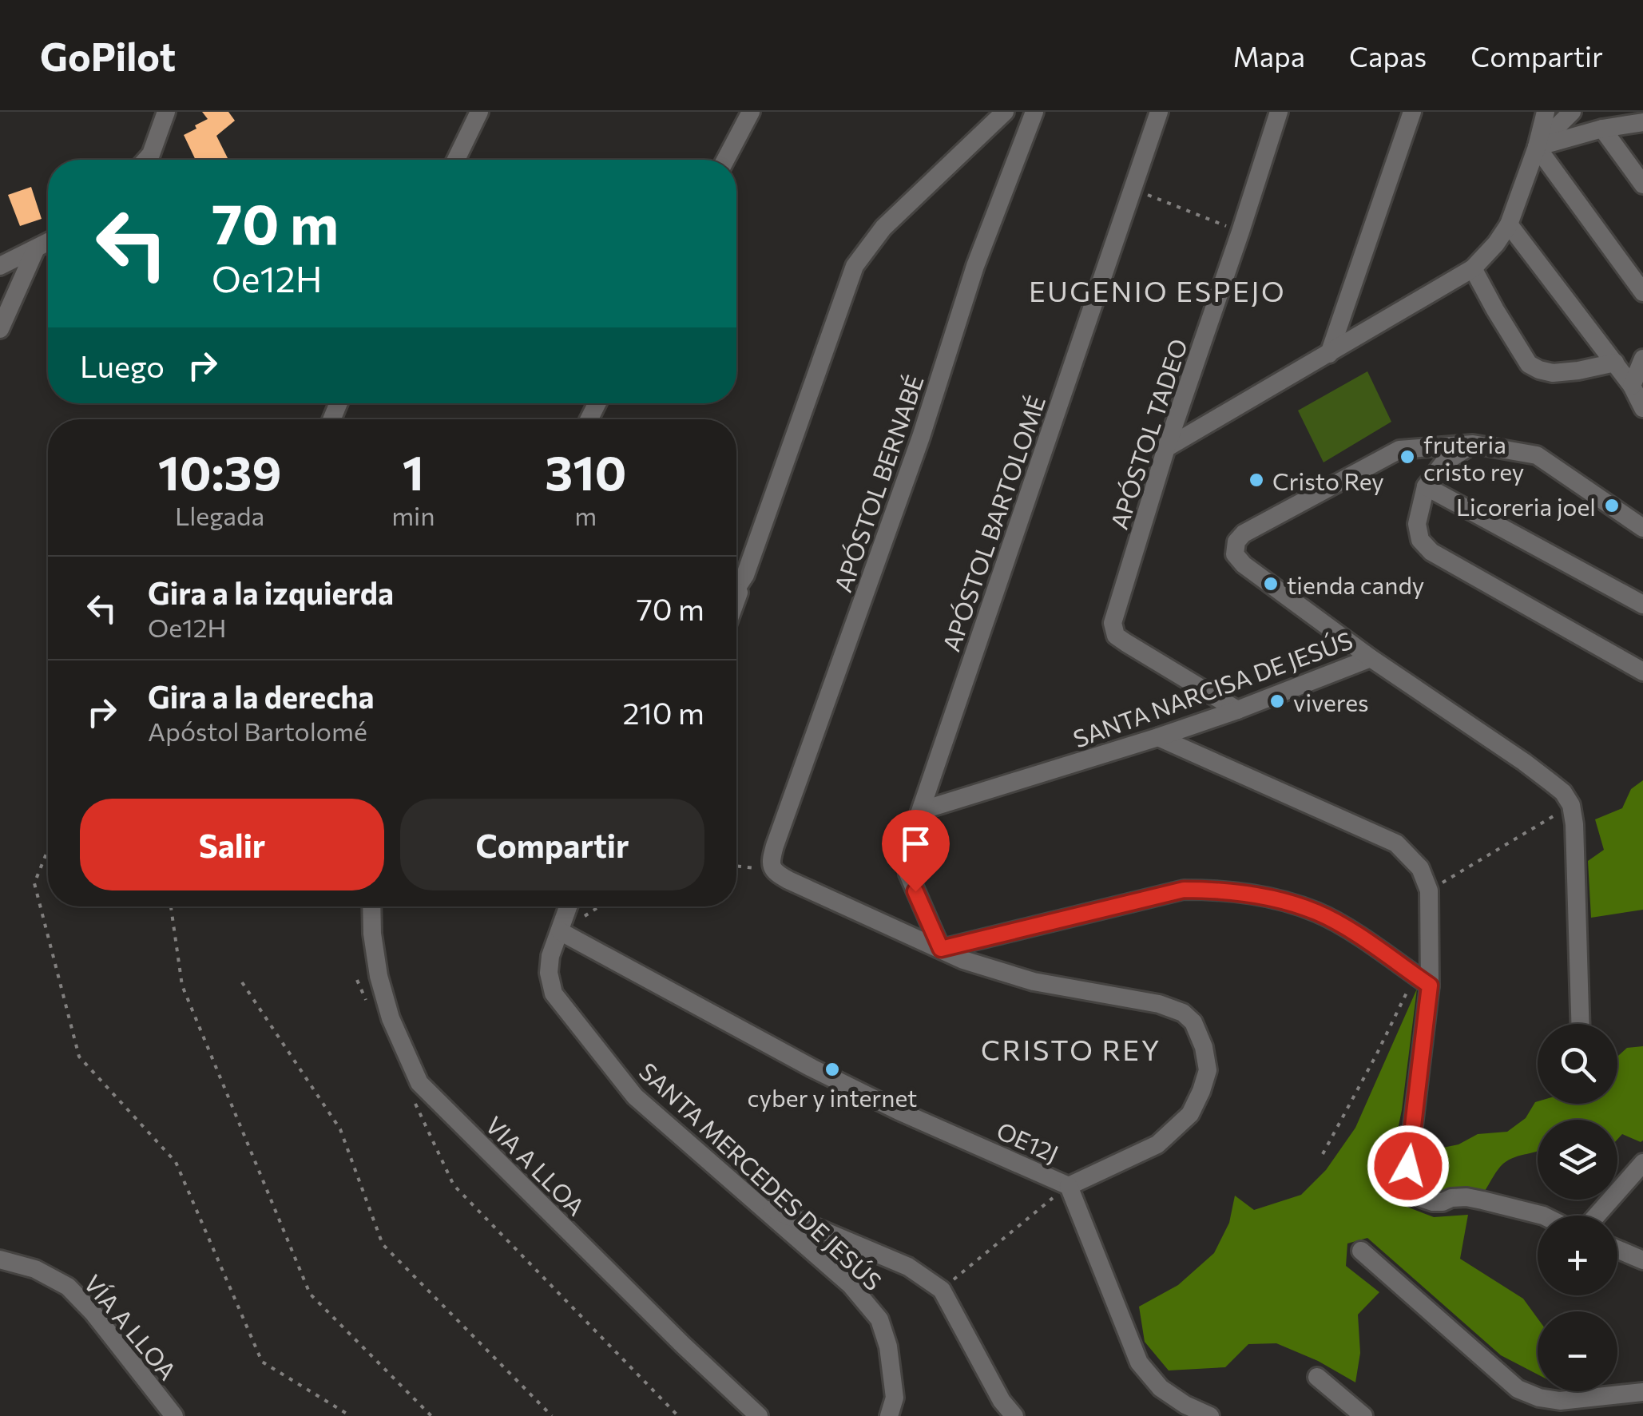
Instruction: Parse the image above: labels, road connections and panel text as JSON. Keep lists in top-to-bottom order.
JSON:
{
  "streets": {
    "street": [
      "APÓSTOL TADEO",
      "APÓSTOL BERNABÉ",
      "APÓSTOL BARTOLOMÉ",
      "SANTA NARCISA DE JESÚS",
      "OE12J",
      "VIA A LLOA",
      "SANTA MERCEDES DE JESÚS",
      "VÍA A LLOA"
    ]
  },
  "crossings": [
    ["APÓSTOL TADEO", "SANTA NARCISA DE JESÚS"],
    ["APÓSTOL BERNABÉ", "OE12J"],
    ["APÓSTOL BARTOLOMÉ", "SANTA NARCISA DE JESÚS"],
    ["APÓSTOL BARTOLOMÉ", "OE12J"],
    ["OE12J", "SANTA MERCEDES DE JESÚS"]
  ],
  "districts": ["EUGENIO ESPEJO", "CRISTO REY"],
  "places": [
    "fruteria cristo rey",
    "Cristo Rey",
    "Licoreria joel",
    "tienda candy",
    "viveres",
    "cyber y internet"
  ],
  "page": {
    "header": "GoPilot",
    "nav": ["Mapa", "Capas", "Compartir"],
    "turn": ["70 m", "Oe12H"],
    "then": "Luego",
    "eta": [
      "10:39",
      "Llegada",
      "1",
      "min",
      "310",
      "m"
    ],
    "list": [
      {
        "name": "Gira a la izquierda",
        "note": "Oe12H",
        "value": "70 m"
      },
      {
        "name": "Gira a la derecha",
        "note": "Apóstol Bartolomé",
        "value": "210 m"
      }
    ],
    "buttons": ["Salir", "Compartir"],
    "map_buttons": ["+", "−"]
  }
}
